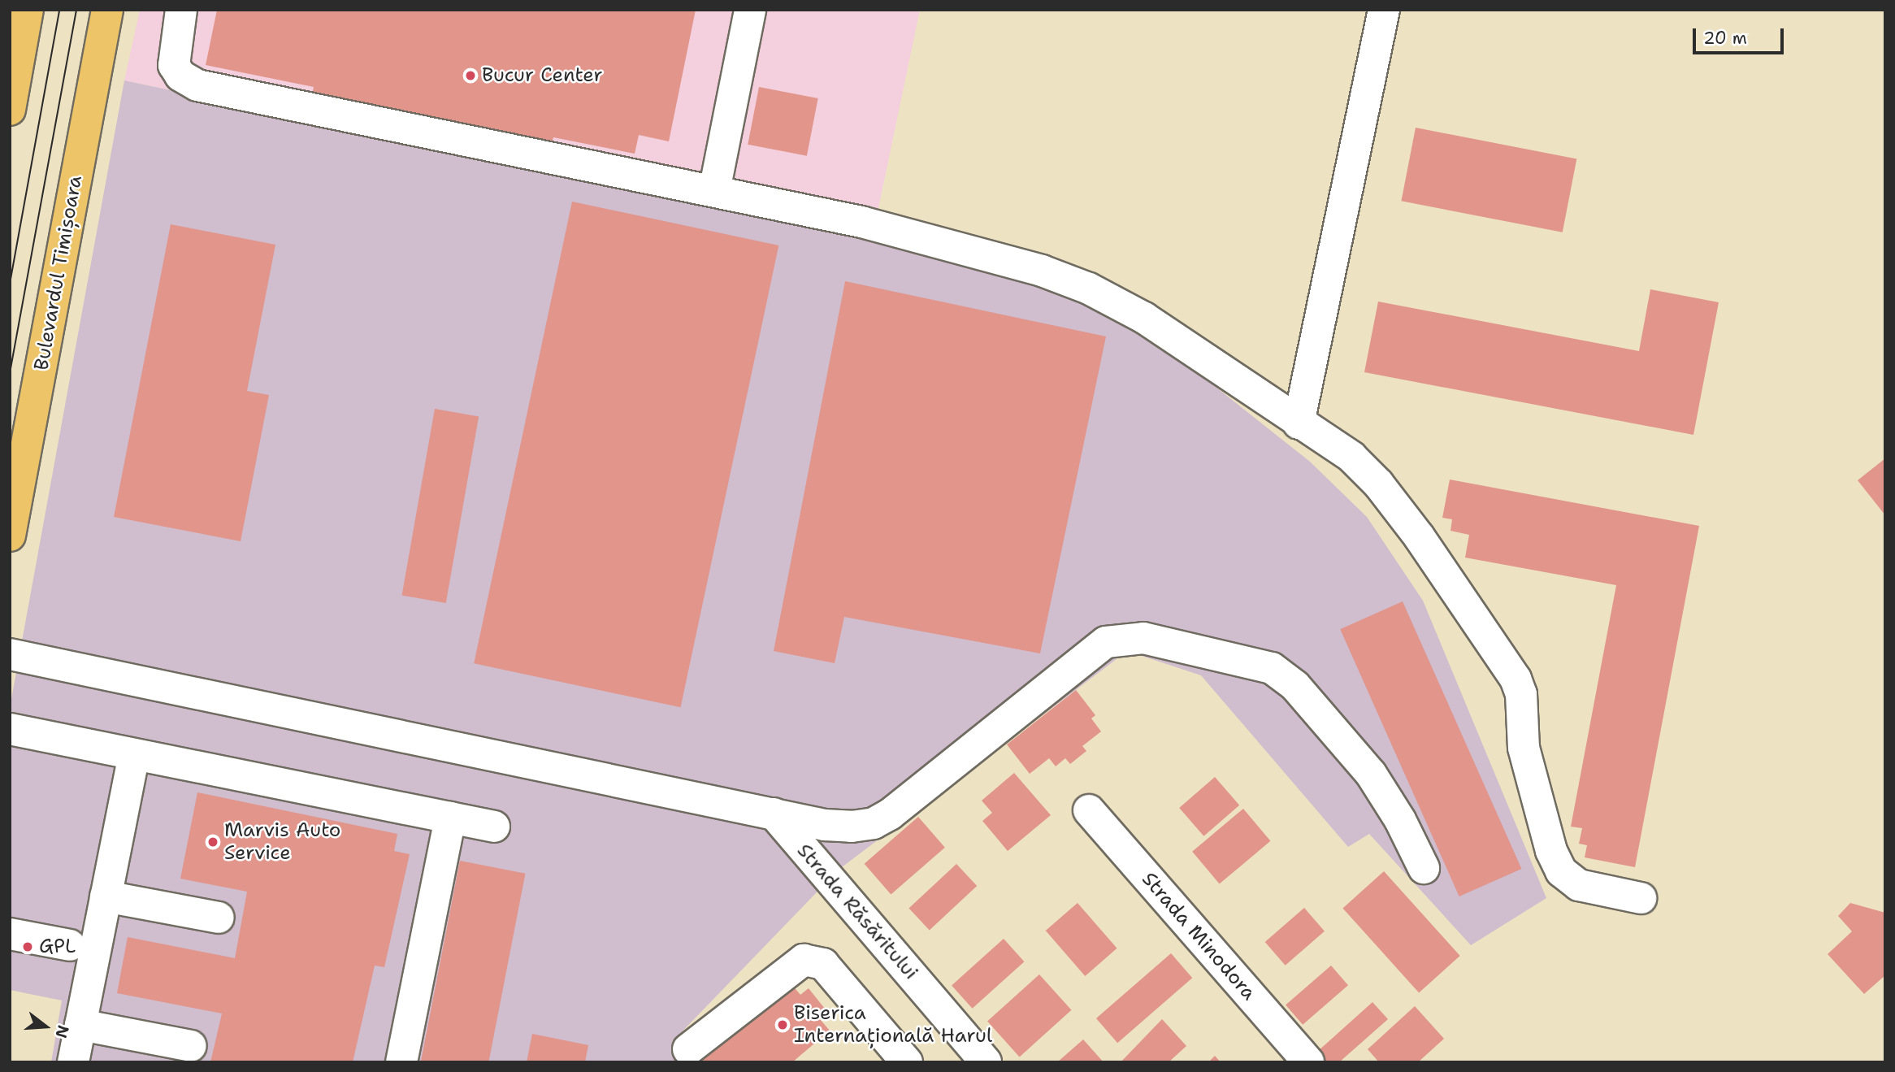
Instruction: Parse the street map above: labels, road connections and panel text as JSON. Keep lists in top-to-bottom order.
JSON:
{
  "streets": {
    "main road": ["Bulevardul Timișoara"],
    "street": ["Strada Răsăritului", "Strada Minodora"]
  },
  "places": [
    "Bucur Center",
    "Marvis Auto Service",
    "GPL",
    "Biserica Internațională Harul"
  ],
  "scale_bar": "20 m",
  "north": "right"
}
